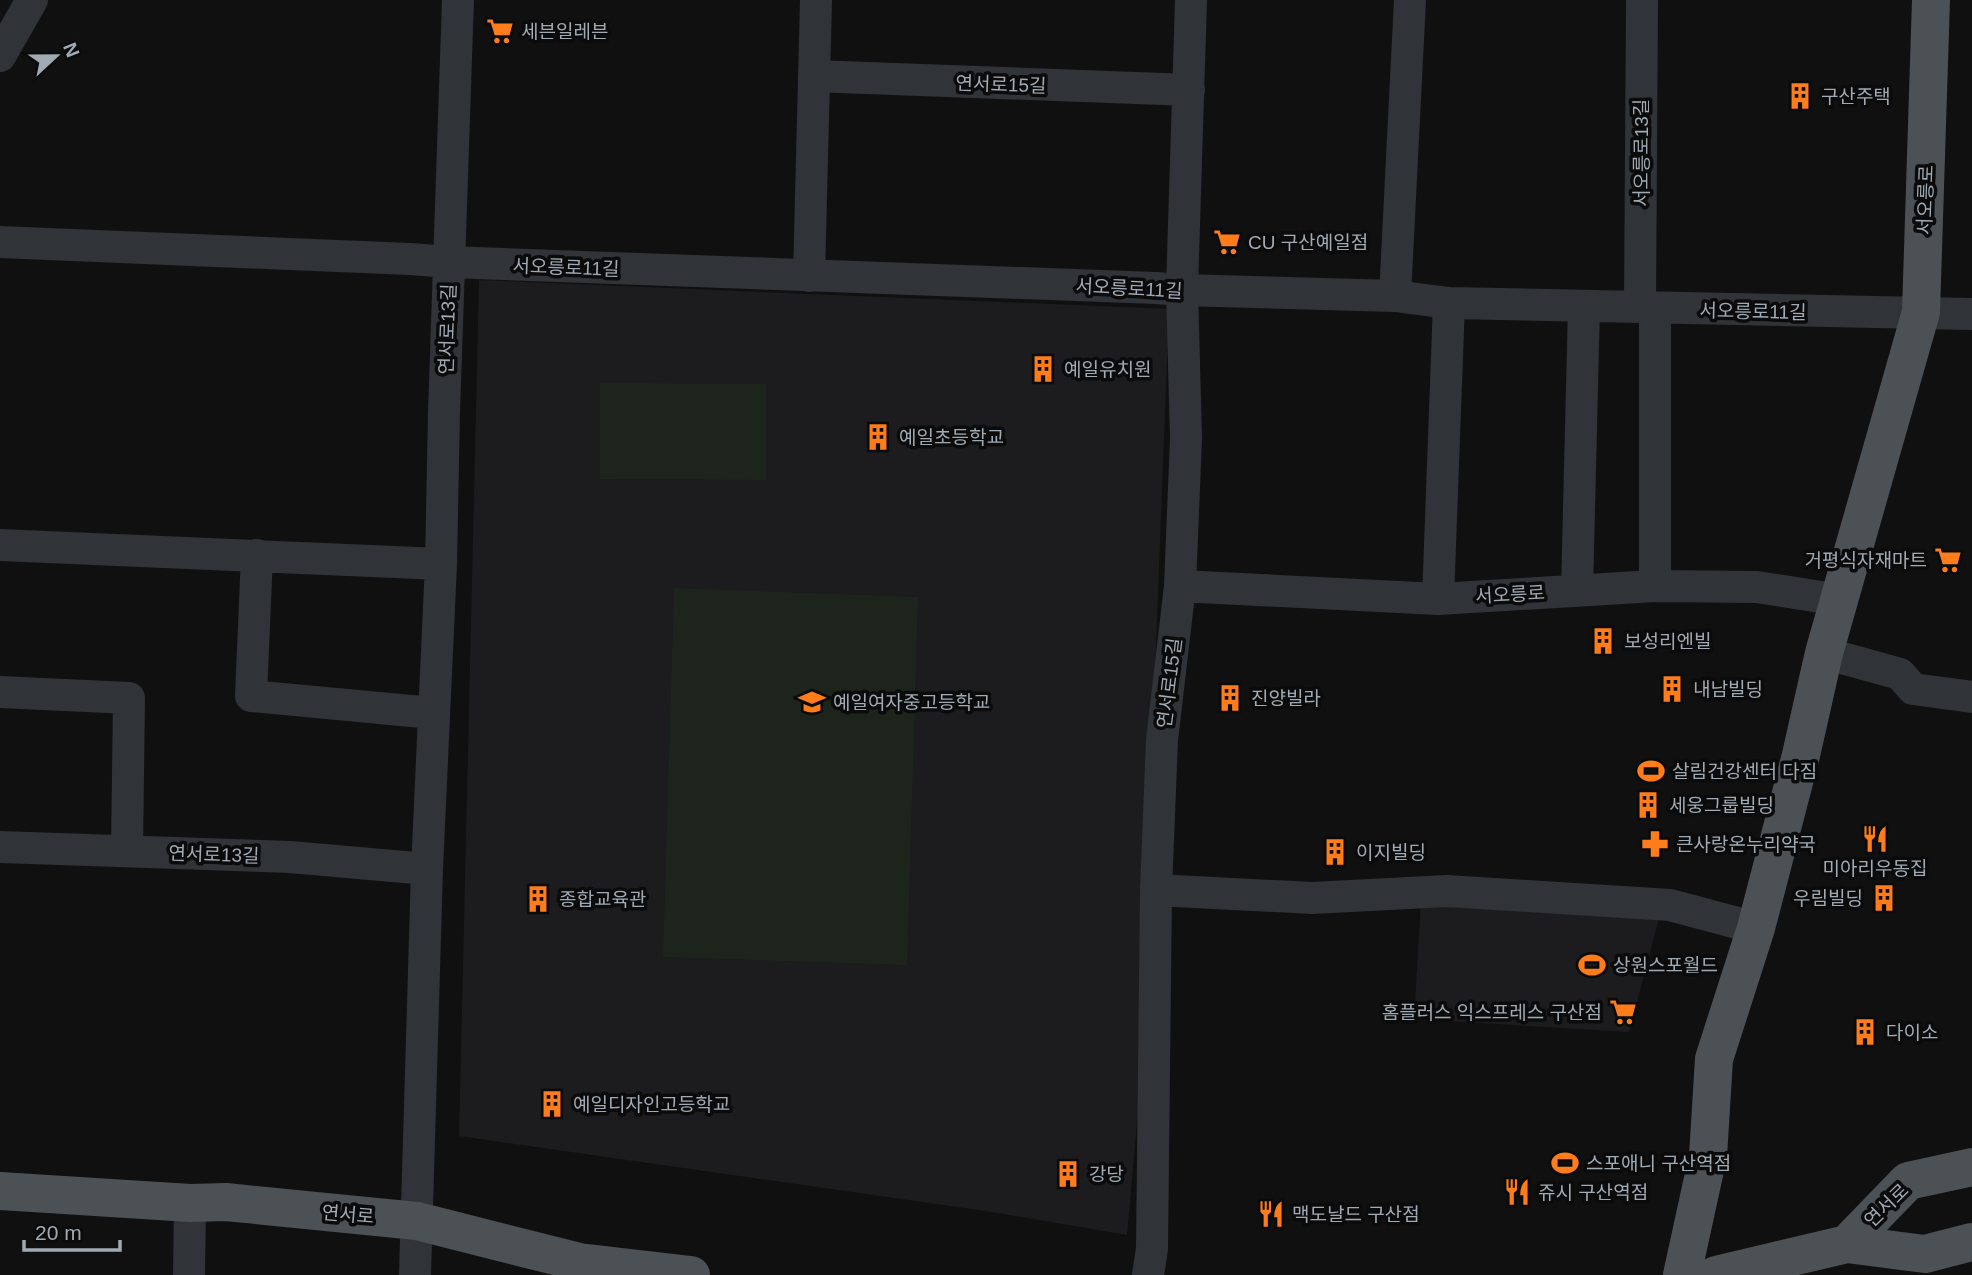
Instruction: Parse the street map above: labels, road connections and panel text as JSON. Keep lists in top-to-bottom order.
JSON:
{
  "streets": {
    "main road": ["서오릉로", "연서로"],
    "street": [
      "연서로15길",
      "서오릉로13길",
      "서오릉로11길",
      "연서로13길"
    ]
  },
  "crossings": [
    ["연서로15길", "서오릉로"],
    ["연서로15길", "서오릉로11길"],
    ["서오릉로13길", "서오릉로"],
    ["서오릉로13길", "서오릉로11길"],
    ["서오릉로", "서오릉로11길"],
    ["서오릉로11길", "연서로13길"],
    ["연서로13길", "연서로"]
  ],
  "places": {
    "supermarket": [
      "세븐일레븐",
      "CU 구산예일점",
      "거평식자재마트",
      "홈플러스 익스프레스 구산점"
    ],
    "building": [
      "구산주택",
      "예일유치원",
      "예일초등학교",
      "보성리엔빌",
      "내남빌딩",
      "진양빌라",
      "세웅그룹빌딩",
      "이지빌딩",
      "우림빌딩",
      "종합교육관",
      "다이소",
      "예일디자인고등학교",
      "강당"
    ],
    "school or university": ["예일여자중고등학교"],
    "sports": ["살림건강센터 다짐", "상원스포월드", "스포애니 구산역점"],
    "restaurant": ["미아리우동집", "쥬시 구산역점", "맥도날드 구산점"],
    "pharmacy": ["큰사랑온누리약국"]
  },
  "scale_bar": "20 m",
  "north": "right"
}
